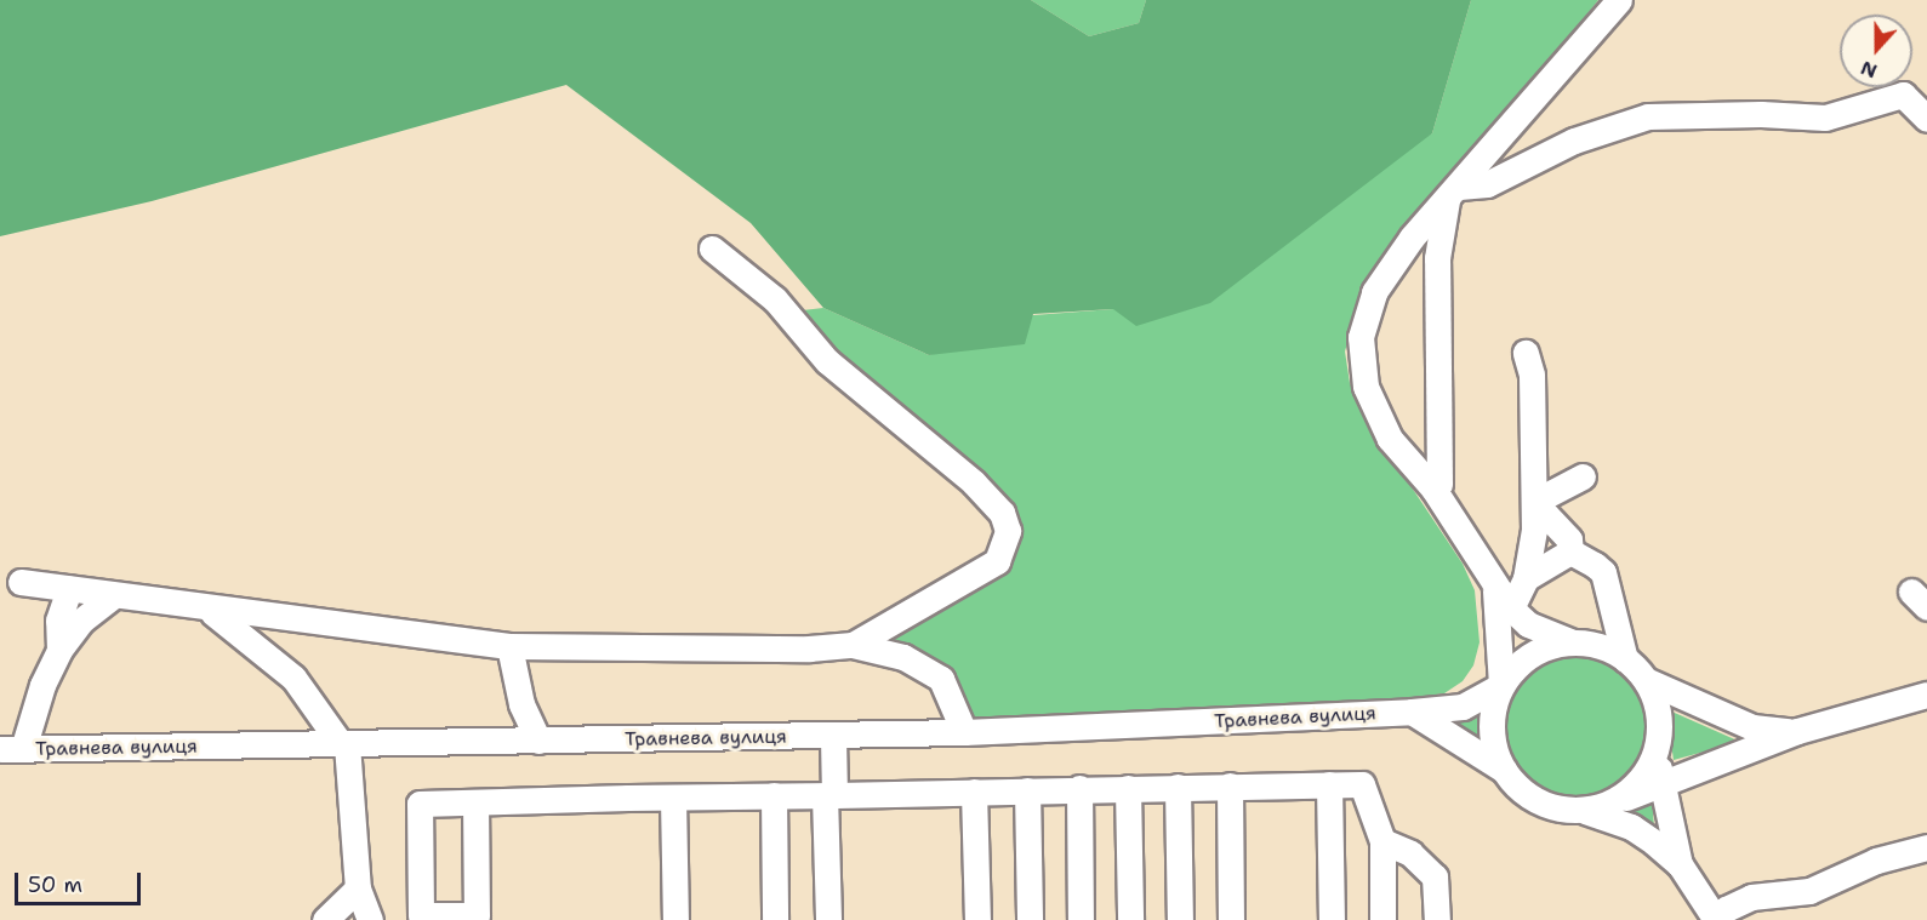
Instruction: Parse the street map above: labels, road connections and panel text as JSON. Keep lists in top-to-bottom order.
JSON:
{
  "streets": {
    "street": ["Травнева вулиця"]
  },
  "scale_bar": "50 m",
  "north": "bottom"
}
